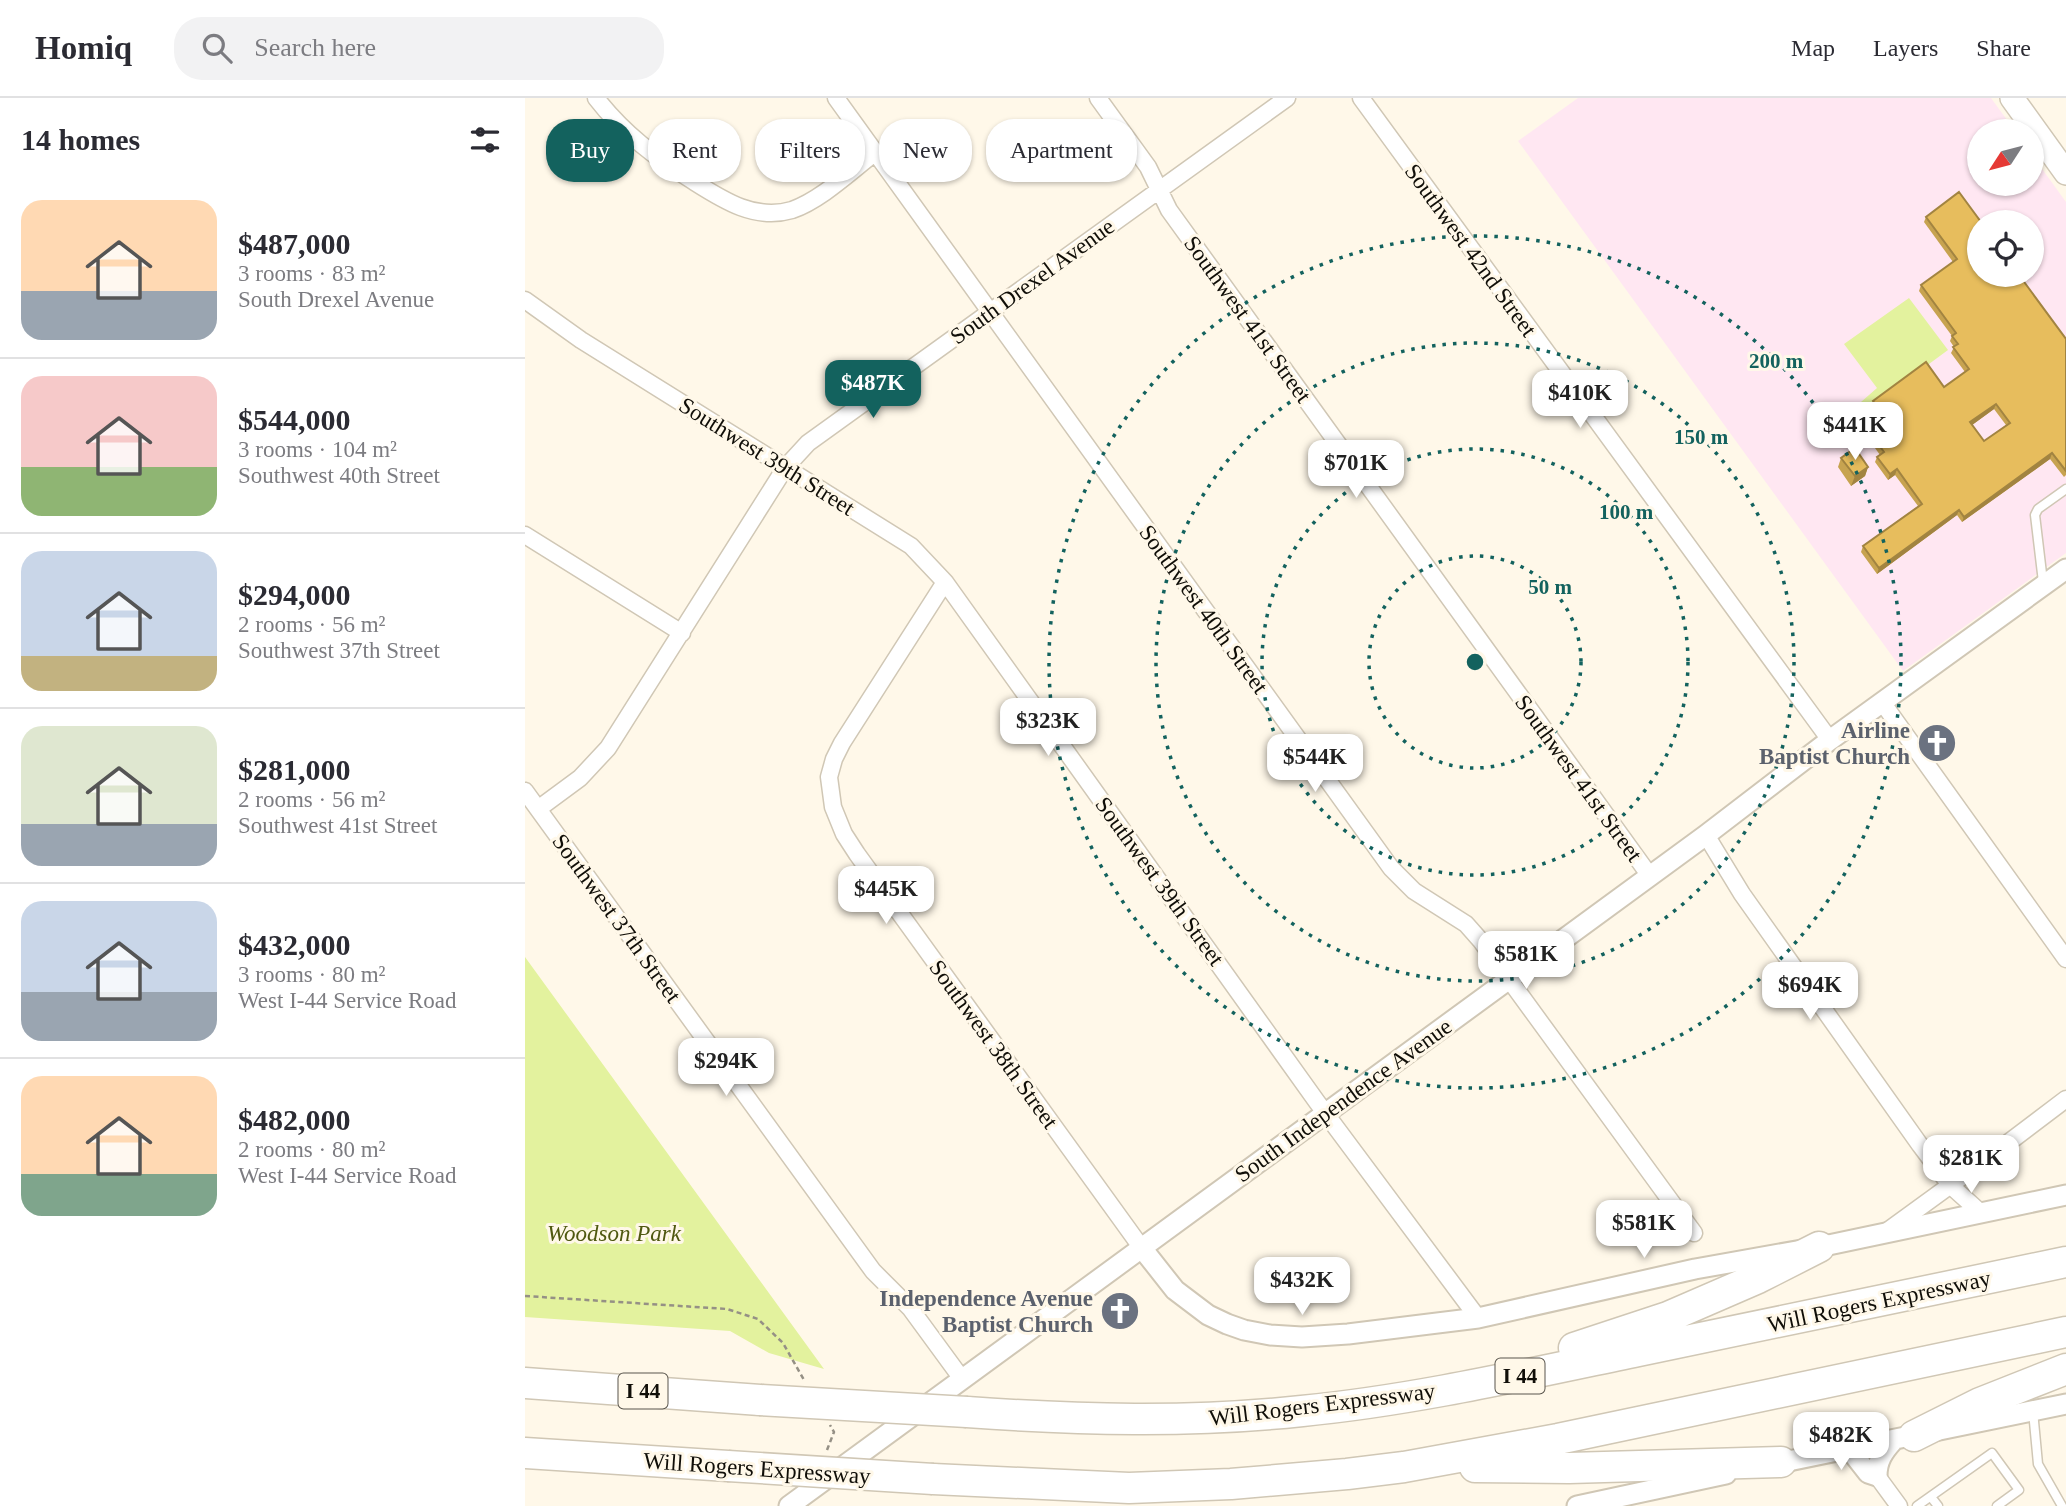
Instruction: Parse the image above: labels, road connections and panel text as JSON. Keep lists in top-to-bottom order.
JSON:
{
  "streets": {
    "highway": ["Will Rogers Expressway", "I 44"],
    "street": [
      "Southwest 42nd Street",
      "South Drexel Avenue",
      "Southwest 41st Street",
      "Southwest 39th Street",
      "Southwest 40th Street",
      "Southwest 37th Street",
      "Southwest 38th Street",
      "South Independence Avenue"
    ]
  },
  "crossings": [
    ["Southwest 42nd Street", "South Independence Avenue"],
    ["South Drexel Avenue", "Southwest 41st Street"],
    ["South Drexel Avenue", "Southwest 39th Street"],
    ["South Drexel Avenue", "Southwest 40th Street"],
    ["South Drexel Avenue", "Southwest 37th Street"],
    ["Southwest 41st Street", "South Independence Avenue"],
    ["Southwest 39th Street", "Southwest 38th Street"],
    ["Southwest 39th Street", "South Independence Avenue"],
    ["Southwest 40th Street", "South Independence Avenue"],
    ["Southwest 37th Street", "South Independence Avenue"],
    ["Southwest 38th Street", "South Independence Avenue"]
  ],
  "parks": ["Woodson Park"],
  "places": {
    "church": ["Airline Baptist Church", "Independence Avenue Baptist Church"]
  },
  "north": "bottom left",
  "page": {
    "header": "Homiq",
    "search": "Search here",
    "nav": ["Map", "Layers", "Share"],
    "heading": "14 homes",
    "chip": [
      "Buy",
      "Rent",
      "Filters",
      "New",
      "Apartment"
    ],
    "list": [
      {
        "name": "$487,000",
        "note": "3 rooms · 83 m² · South Drexel Avenue"
      },
      {
        "name": "$544,000",
        "note": "3 rooms · 104 m² · Southwest 40th Street"
      },
      {
        "name": "$294,000",
        "note": "2 rooms · 56 m² · Southwest 37th Street"
      },
      {
        "name": "$281,000",
        "note": "2 rooms · 56 m² · Southwest 41st Street"
      },
      {
        "name": "$432,000",
        "note": "3 rooms · 80 m² · West I-44 Service Road"
      },
      {
        "name": "$482,000",
        "note": "2 rooms · 80 m² · West I-44 Service Road"
      }
    ],
    "price": [
      "$487K",
      "$410K",
      "$441K",
      "$701K",
      "$323K",
      "$544K",
      "$445K",
      "$581K",
      "$694K",
      "$294K",
      "$281K",
      "$581K",
      "$432K",
      "$482K"
    ]
  },
  "rings": [
    "200 m",
    "150 m",
    "100 m",
    "50 m"
  ]
}
